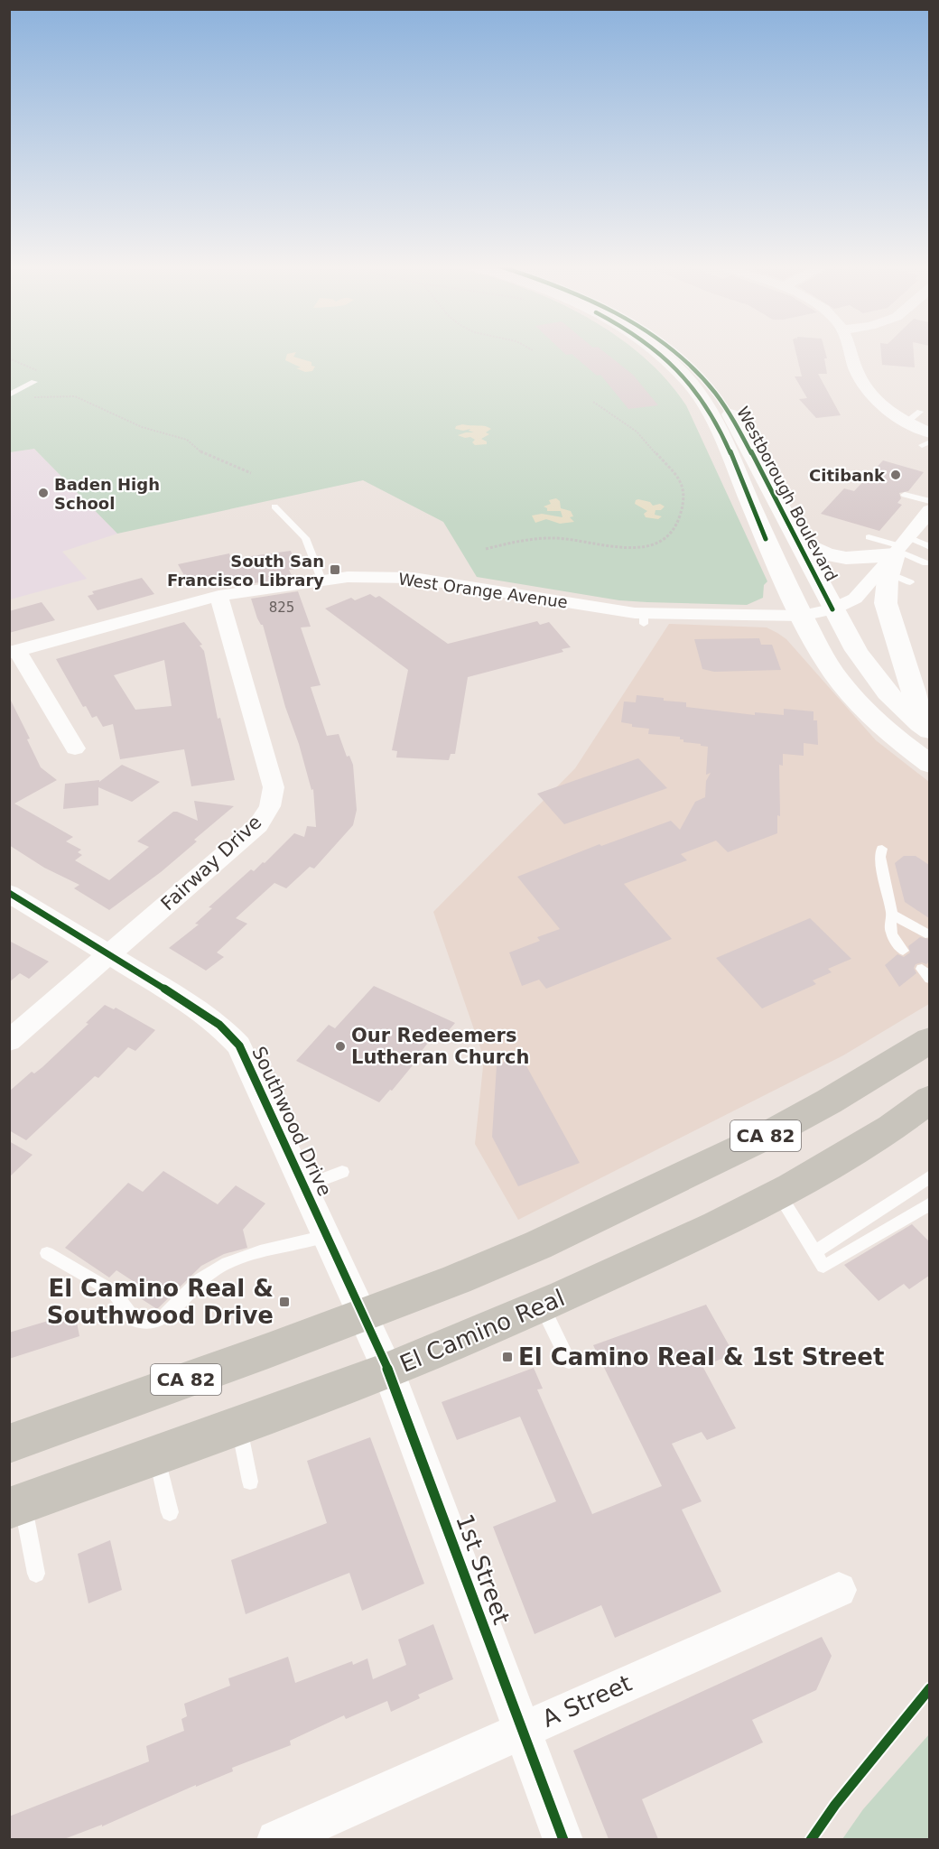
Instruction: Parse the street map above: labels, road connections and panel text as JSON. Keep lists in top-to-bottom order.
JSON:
{
  "streets": {
    "main road": ["Westborough Boulevard", "CA 82", "El Camino Real"],
    "street": [
      "West Orange Avenue",
      "Fairway Drive",
      "Southwood Drive",
      "1st Street",
      "A Street"
    ]
  },
  "crossings": [
    ["Westborough Boulevard", "West Orange Avenue"],
    ["West Orange Avenue", "Fairway Drive"],
    ["Fairway Drive", "Southwood Drive"],
    ["Southwood Drive", "CA 82"],
    ["Southwood Drive", "1st Street"],
    ["CA 82", "1st Street"],
    ["El Camino Real", "1st Street"],
    ["1st Street", "A Street"]
  ],
  "places": {
    "other": ["Citibank", "Baden High School", "Our Redeemers Lutheran Church"],
    "transit": ["South San Francisco Library", "El Camino Real & Southwood Drive", "El Camino Real & 1st Street"]
  },
  "house_numbers": ["825"]
}
